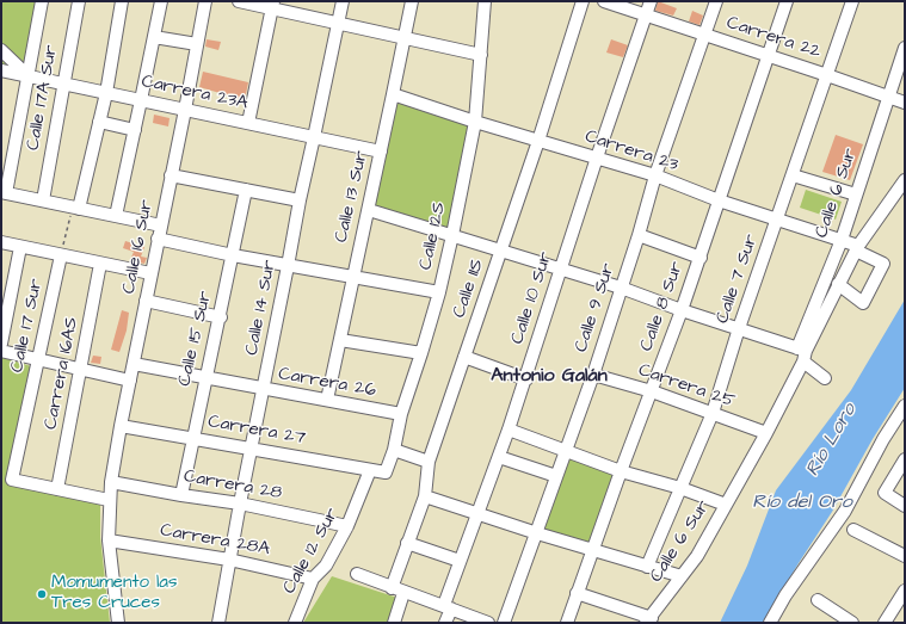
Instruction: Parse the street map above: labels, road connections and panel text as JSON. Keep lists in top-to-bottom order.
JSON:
{
  "streets": {
    "street": [
      "Carrera 22",
      "Carrera 23A",
      "Calle 17A Sur",
      "Carrera 23",
      "Calle 6 Sur",
      "Calle 13 Sur",
      "Calle 12S",
      "Calle 16 Sur",
      "Calle 7 Sur",
      "Calle 11S",
      "Calle 10 Sur",
      "Calle 8 Sur",
      "Calle 14 Sur",
      "Calle 9 Sur",
      "Calle 17 Sur",
      "Calle 15 Sur",
      "Carrera 16AS",
      "Carrera 26",
      "Carrera 25",
      "Carrera 27",
      "Carrera 28",
      "Carrera 28A",
      "Calle 12 Sur"
    ]
  },
  "crossings": [
    ["Carrera 22", "Calle 6 Sur"],
    ["Carrera 22", "Calle 7 Sur"],
    ["Carrera 22", "Calle 10 Sur"],
    ["Carrera 22", "Calle 8 Sur"],
    ["Carrera 22", "Calle 9 Sur"],
    ["Carrera 23A", "Calle 17A Sur"],
    ["Carrera 23A", "Calle 13 Sur"],
    ["Carrera 23A", "Calle 16 Sur"],
    ["Carrera 23A", "Calle 14 Sur"],
    ["Carrera 23", "Calle 6 Sur"],
    ["Carrera 23", "Calle 13 Sur"],
    ["Carrera 23", "Calle 12S"],
    ["Carrera 23", "Calle 7 Sur"],
    ["Carrera 23", "Calle 11S"],
    ["Carrera 23", "Calle 10 Sur"],
    ["Carrera 23", "Calle 8 Sur"],
    ["Carrera 23", "Calle 9 Sur"],
    ["Calle 6 Sur", "Carrera 25"],
    ["Calle 13 Sur", "Carrera 26"],
    ["Calle 12S", "Carrera 26"],
    ["Calle 12S", "Carrera 27"],
    ["Calle 16 Sur", "Carrera 26"],
    ["Calle 16 Sur", "Carrera 27"],
    ["Calle 16 Sur", "Carrera 28"],
    ["Calle 16 Sur", "Carrera 28A"],
    ["Calle 7 Sur", "Carrera 25"],
    ["Calle 8 Sur", "Carrera 25"],
    ["Calle 14 Sur", "Carrera 26"],
    ["Calle 14 Sur", "Carrera 27"],
    ["Calle 14 Sur", "Carrera 28"],
    ["Calle 14 Sur", "Carrera 28A"],
    ["Calle 9 Sur", "Carrera 25"],
    ["Calle 17 Sur", "Carrera 16AS"],
    ["Calle 15 Sur", "Carrera 26"],
    ["Calle 15 Sur", "Carrera 27"],
    ["Calle 15 Sur", "Carrera 28"],
    ["Carrera 27", "Calle 12 Sur"],
    ["Carrera 28", "Calle 12 Sur"],
    ["Carrera 28A", "Calle 12 Sur"]
  ],
  "districts": ["Antonio Galán"],
  "water": ["Río Loro", "Río del Oro"],
  "places": ["Momumento las Tres Cruces"]
}
